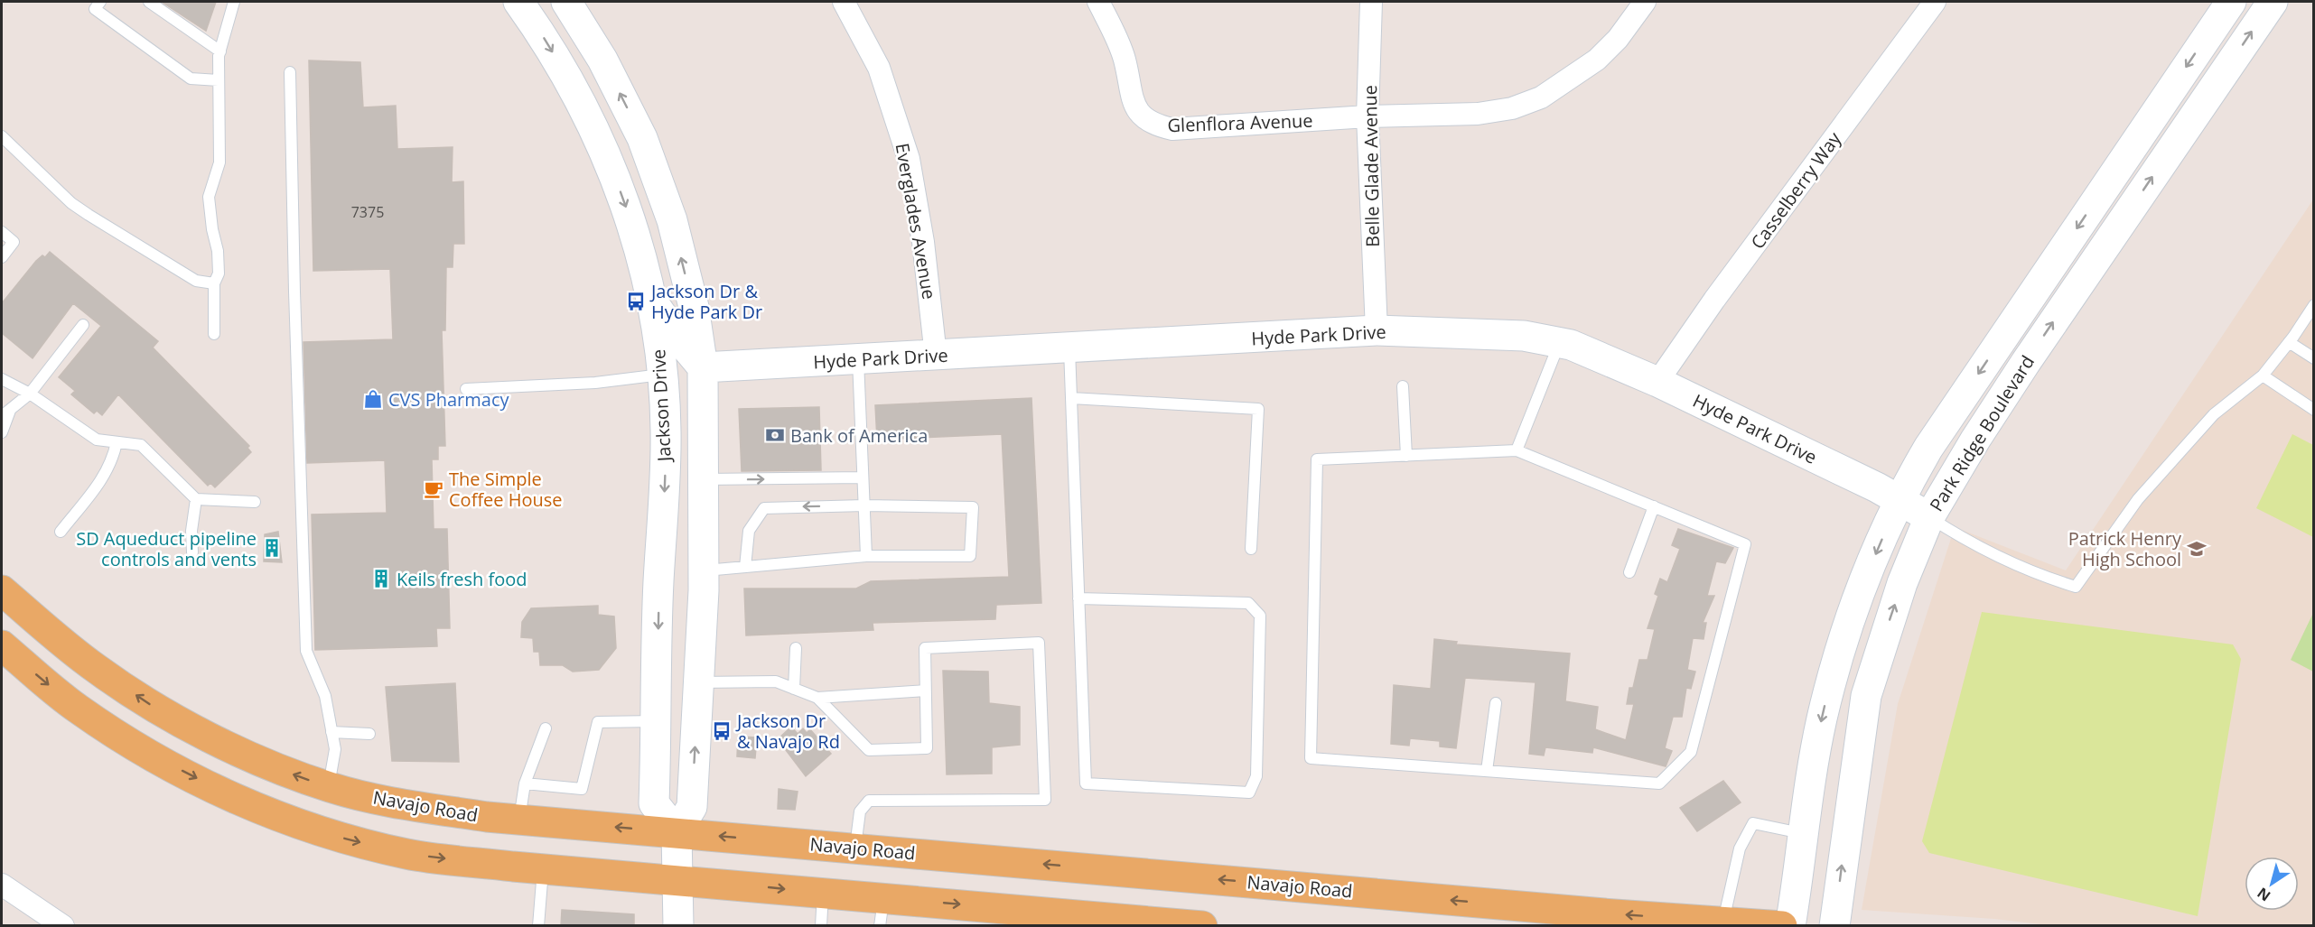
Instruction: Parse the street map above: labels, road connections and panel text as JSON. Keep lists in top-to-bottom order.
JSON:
{
  "streets": {
    "main road": [
      "Hyde Park Drive",
      "Jackson Drive",
      "Park Ridge Boulevard",
      "Navajo Road"
    ],
    "street": [
      "Glenflora Avenue",
      "Belle Glade Avenue",
      "Casselberry Way",
      "Everglades Avenue"
    ]
  },
  "crossings": [
    ["Glenflora Avenue", "Belle Glade Avenue"],
    ["Belle Glade Avenue", "Hyde Park Drive"],
    ["Casselberry Way", "Hyde Park Drive"],
    ["Everglades Avenue", "Hyde Park Drive"],
    ["Hyde Park Drive", "Park Ridge Boulevard"],
    ["Jackson Drive", "Navajo Road"]
  ],
  "places": {
    "bus stop": ["Jackson Dr & Hyde Park Dr", "Jackson Dr & Navajo Rd"],
    "shop": ["CVS Pharmacy"],
    "bank": ["Bank of America"],
    "cafe": ["The Simple Coffee House"],
    "building": ["SD Aqueduct pipeline controls and vents", "Keils fresh food"],
    "school or university": ["Patrick Henry High School"]
  },
  "house_numbers": ["7375"],
  "north": "bottom left"
}
